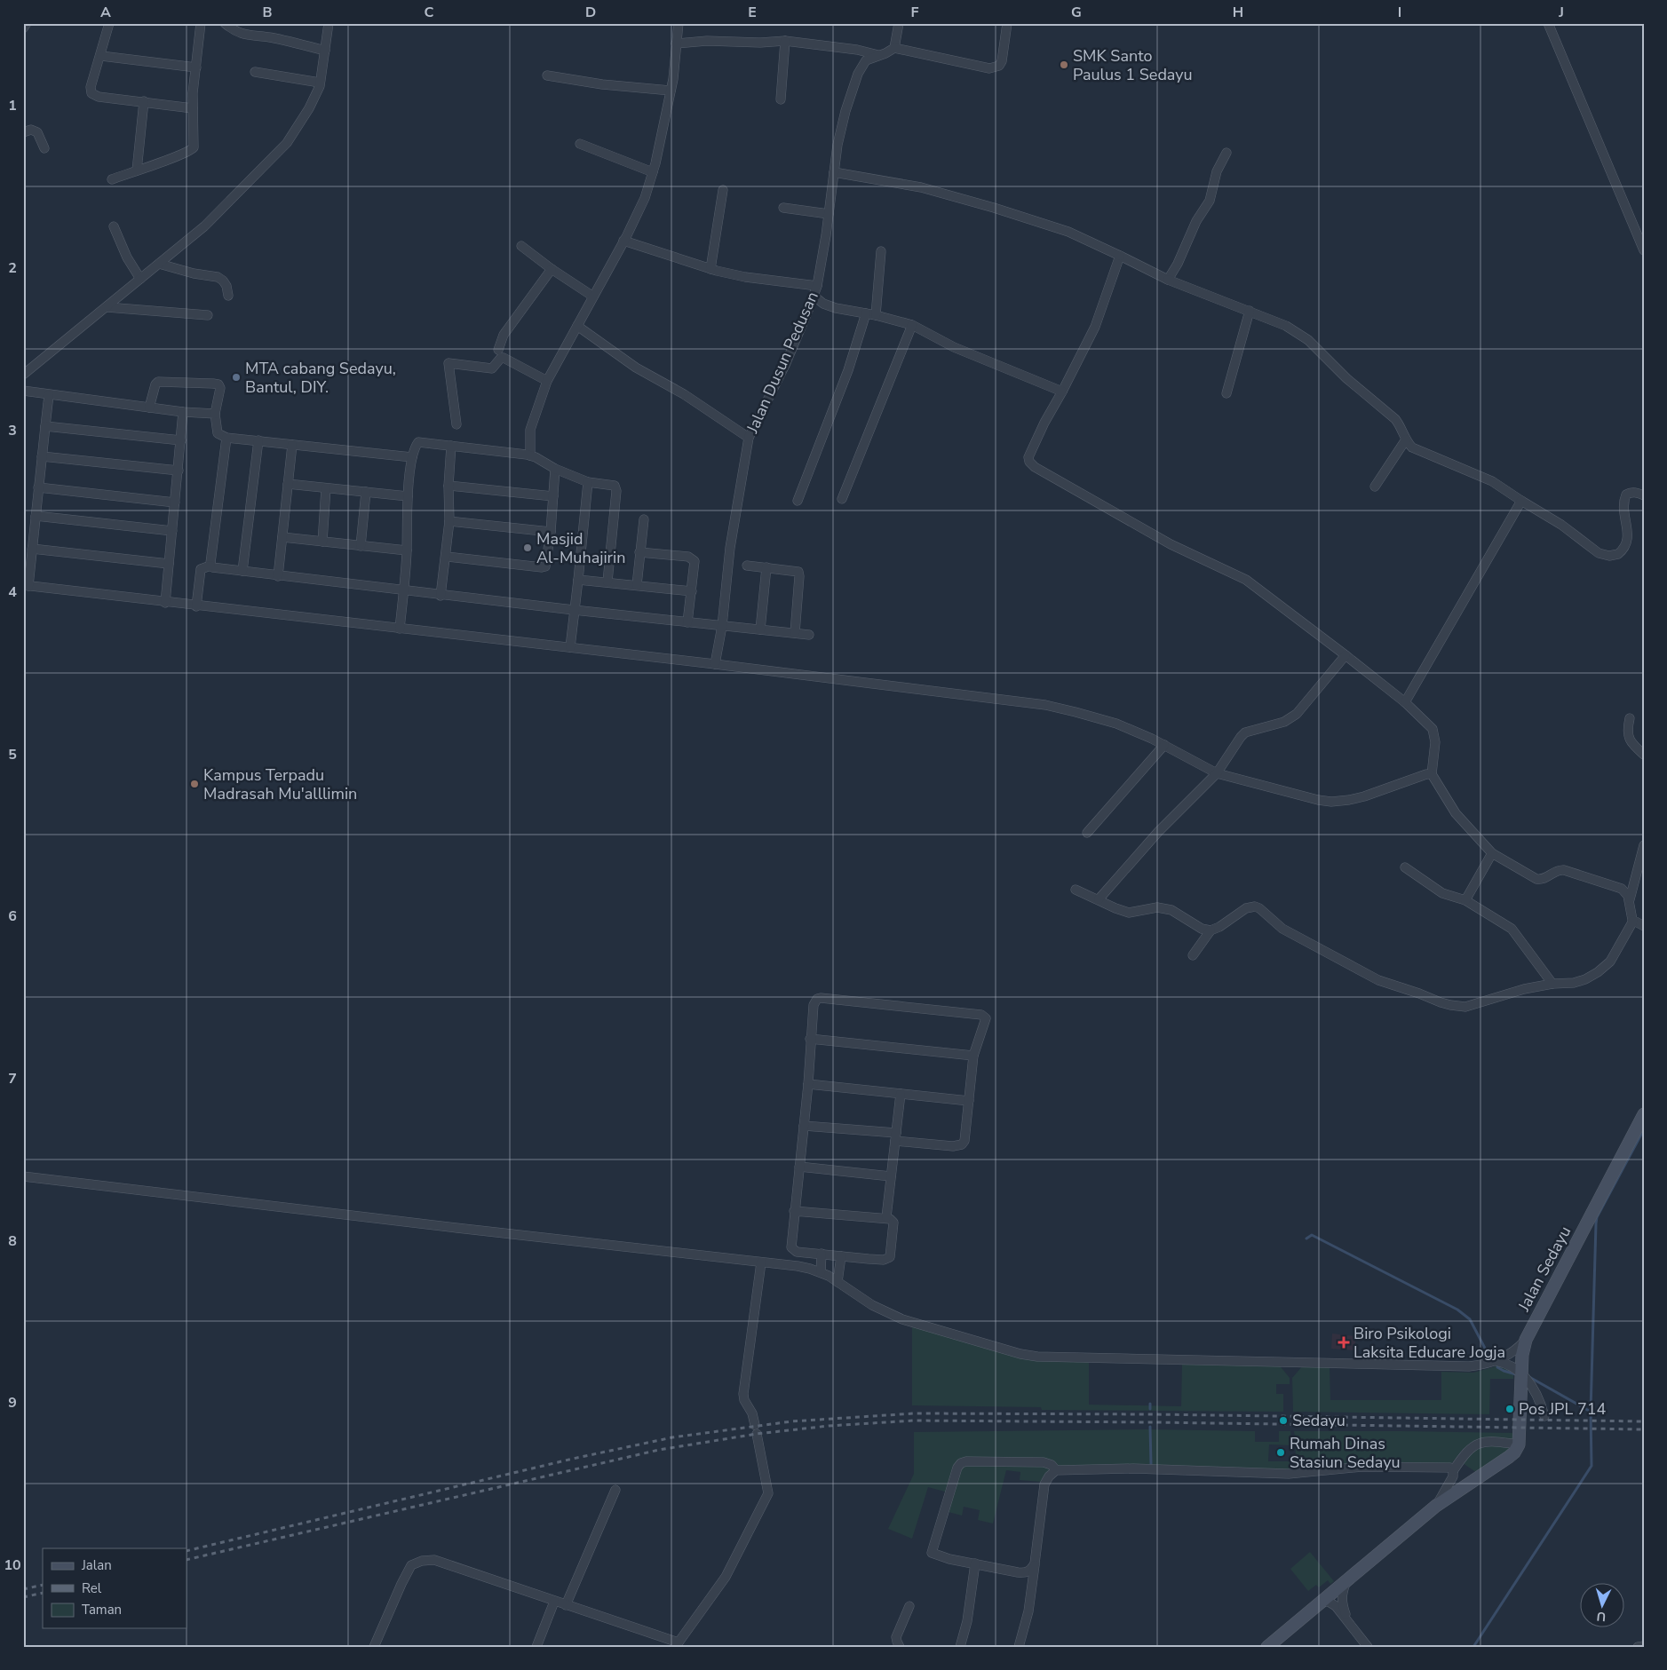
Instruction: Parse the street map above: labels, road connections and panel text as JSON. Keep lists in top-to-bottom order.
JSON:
{
  "streets": {
    "street": ["Jalan Dusun Pedusan", "Jalan Sedayu"]
  },
  "places": {
    "other": [
      "SMK Santo Paulus 1 Sedayu",
      "MTA cabang Sedayu, Bantul, DIY.",
      "Masjid Al-Muhajirin",
      "Kampus Terpadu Madrasah Mu'alllimin",
      "Pos JPL 714",
      "Sedayu",
      "Rumah Dinas Stasiun Sedayu"
    ],
    "health": ["Biro Psikologi Laksita Educare Jogja"]
  },
  "legend": ["Jalan", "Rel", "Taman"],
  "north": "bottom",
  "grid": {
    "columns": [
      "A",
      "B",
      "C",
      "D",
      "E",
      "F",
      "G",
      "H",
      "I",
      "J"
    ],
    "rows": [
      "1",
      "2",
      "3",
      "4",
      "5",
      "6",
      "7",
      "8",
      "9",
      "10"
    ]
  }
}
